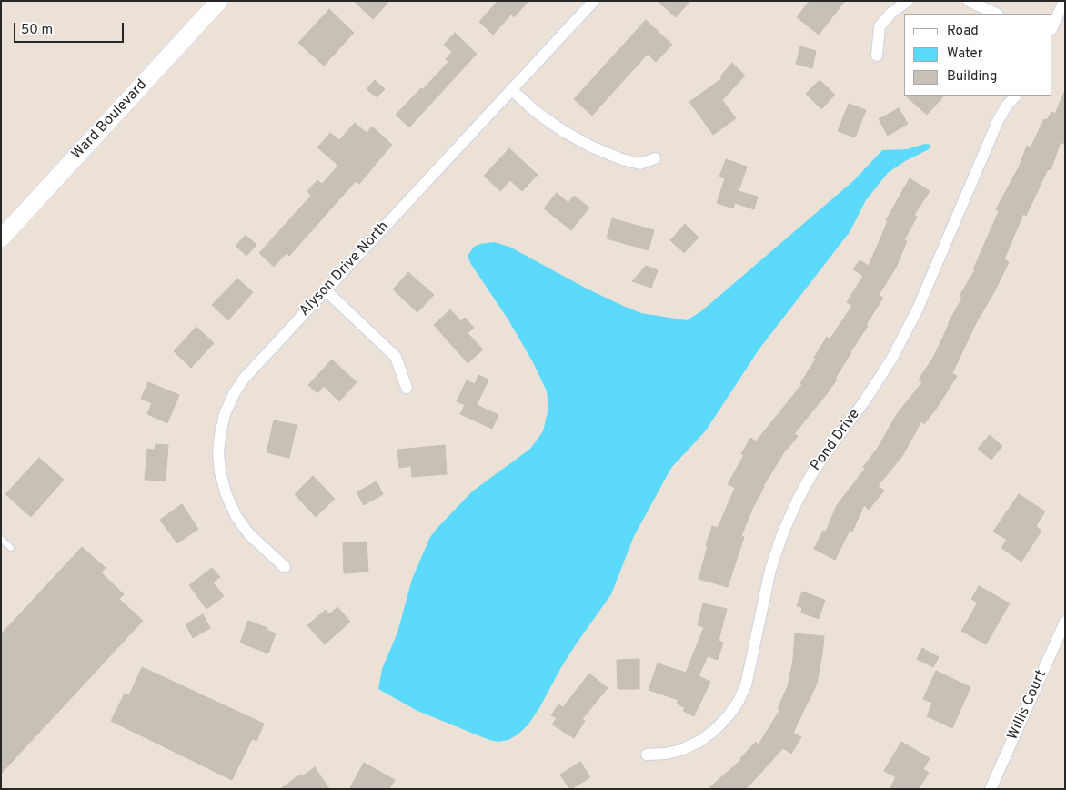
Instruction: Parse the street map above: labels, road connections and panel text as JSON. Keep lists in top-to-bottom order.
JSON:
{
  "streets": {
    "main road": ["Ward Boulevard"],
    "street": ["Alyson Drive North", "Pond Drive", "Willis Court"]
  },
  "legend": ["Road", "Water", "Building"],
  "scale_bar": "50 m"
}
